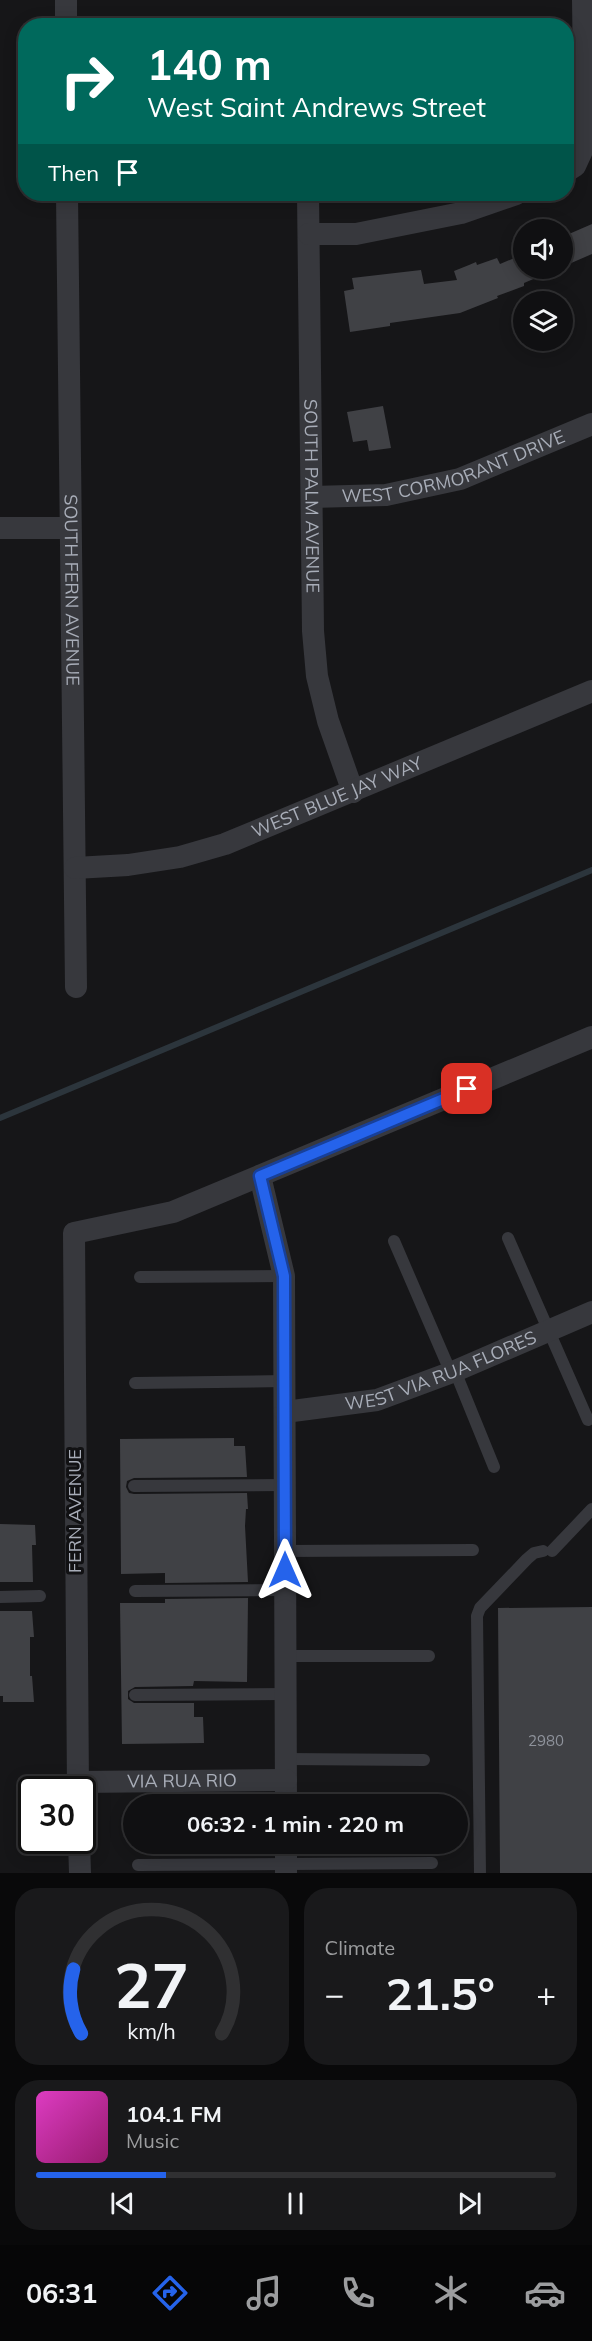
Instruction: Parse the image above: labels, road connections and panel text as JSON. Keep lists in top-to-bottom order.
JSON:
{
  "streets": {
    "street": [
      "WEST CORMORANT DRIVE",
      "SOUTH PALM AVENUE",
      "SOUTH FERN AVENUE",
      "WEST BLUE JAY WAY",
      "WEST VIA RUA FLORES",
      "FERN AVENUE",
      "VIA RUA RIO"
    ]
  },
  "crossings": [
    ["WEST CORMORANT DRIVE", "SOUTH PALM AVENUE"],
    ["SOUTH PALM AVENUE", "WEST BLUE JAY WAY"],
    ["SOUTH FERN AVENUE", "WEST BLUE JAY WAY"]
  ],
  "house_numbers": ["2980"],
  "page": {
    "turn": ["140 m", "West Saint Andrews Street"],
    "then": "Then",
    "limit": "30",
    "trip": "06:32 · 1 min · 220 m",
    "tile": "Climate",
    "heat": ["−", "21.5°", "+"],
    "song": ["104.1 FM", "Music"],
    "tabs": "06:31",
    "gauge": ["27", "km/h"]
  }
}
